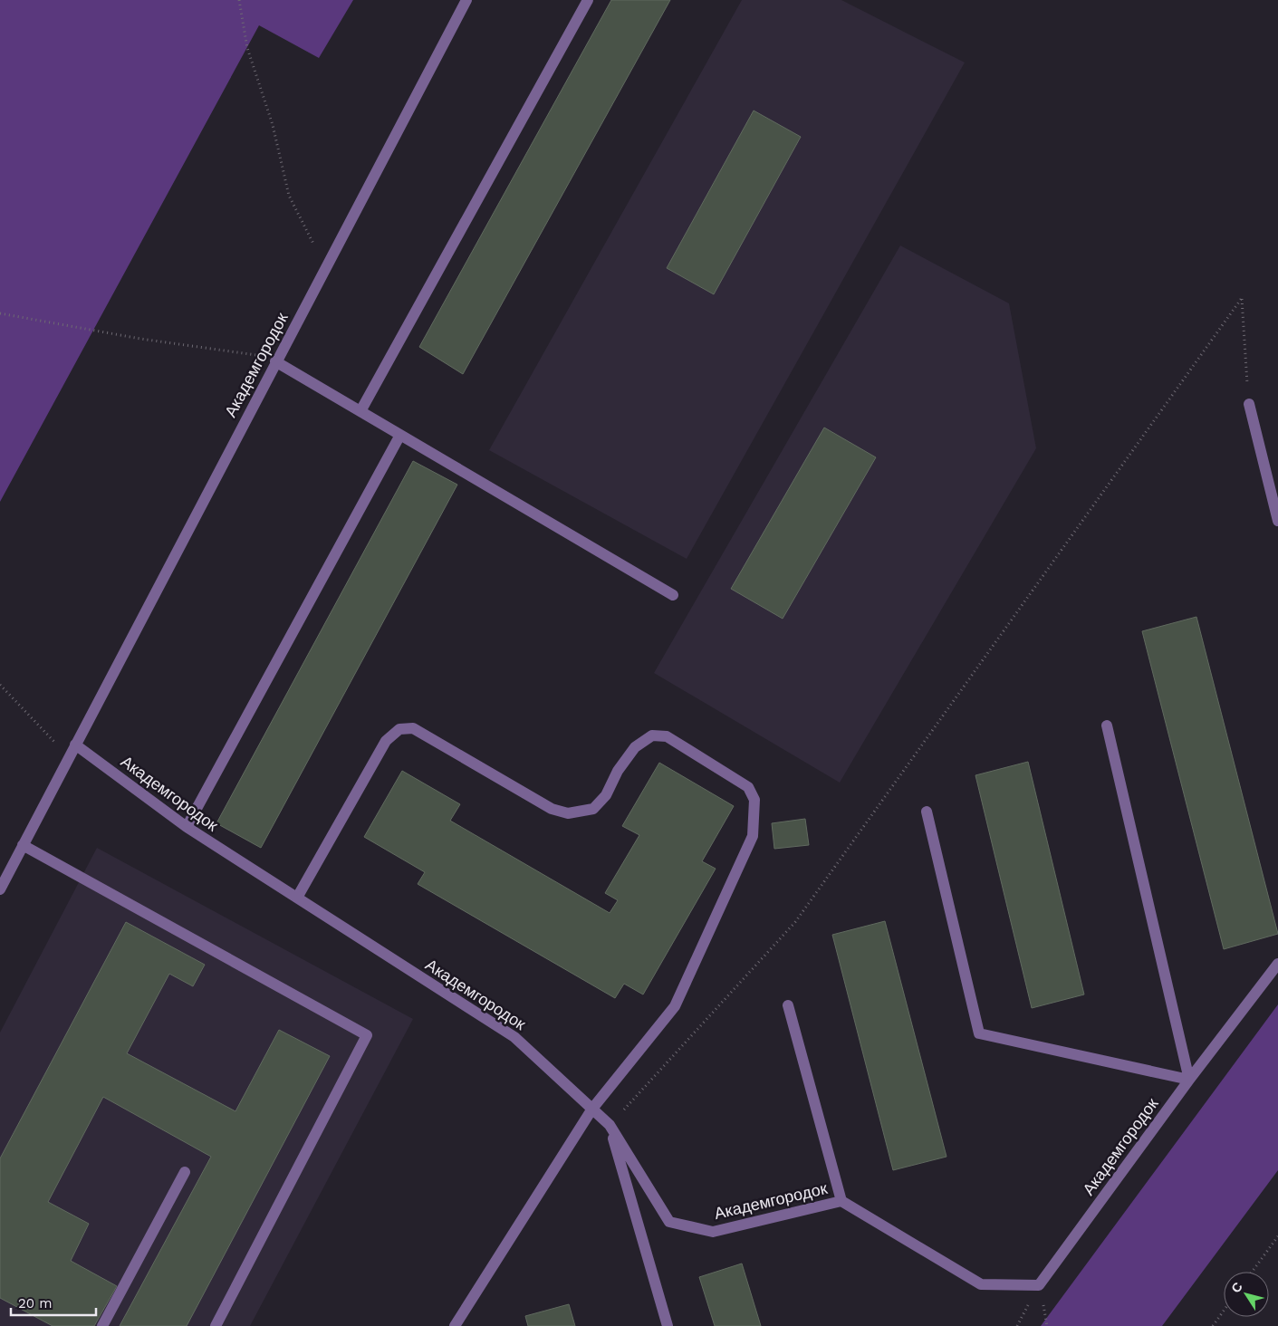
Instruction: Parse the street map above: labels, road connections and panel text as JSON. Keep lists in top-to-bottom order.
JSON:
{
  "streets": {
    "street": ["Академгородок"]
  },
  "scale_bar": "20 m",
  "north": "top left"
}
